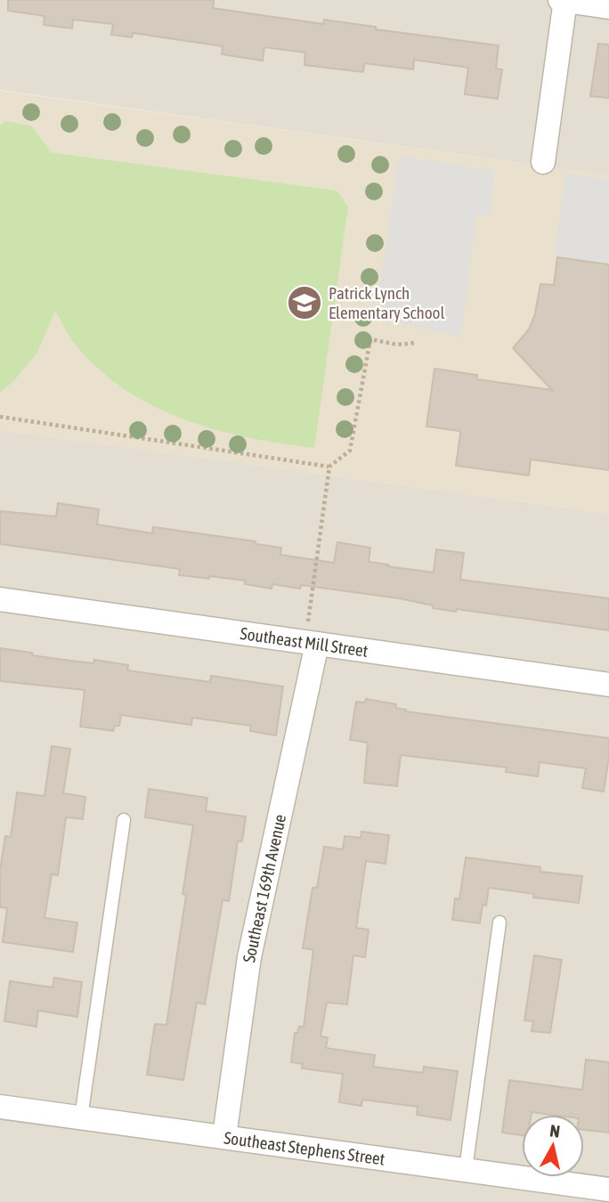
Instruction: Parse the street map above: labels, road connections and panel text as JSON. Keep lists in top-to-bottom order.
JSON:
{
  "streets": {
    "street": ["Southeast Mill Street", "Southeast 169th Avenue", "Southeast Stephens Street"]
  },
  "crossings": [
    ["Southeast Mill Street", "Southeast 169th Avenue"],
    ["Southeast 169th Avenue", "Southeast Stephens Street"]
  ],
  "places": {
    "school or university": ["Patrick Lynch Elementary School"]
  },
  "north": "top"
}
